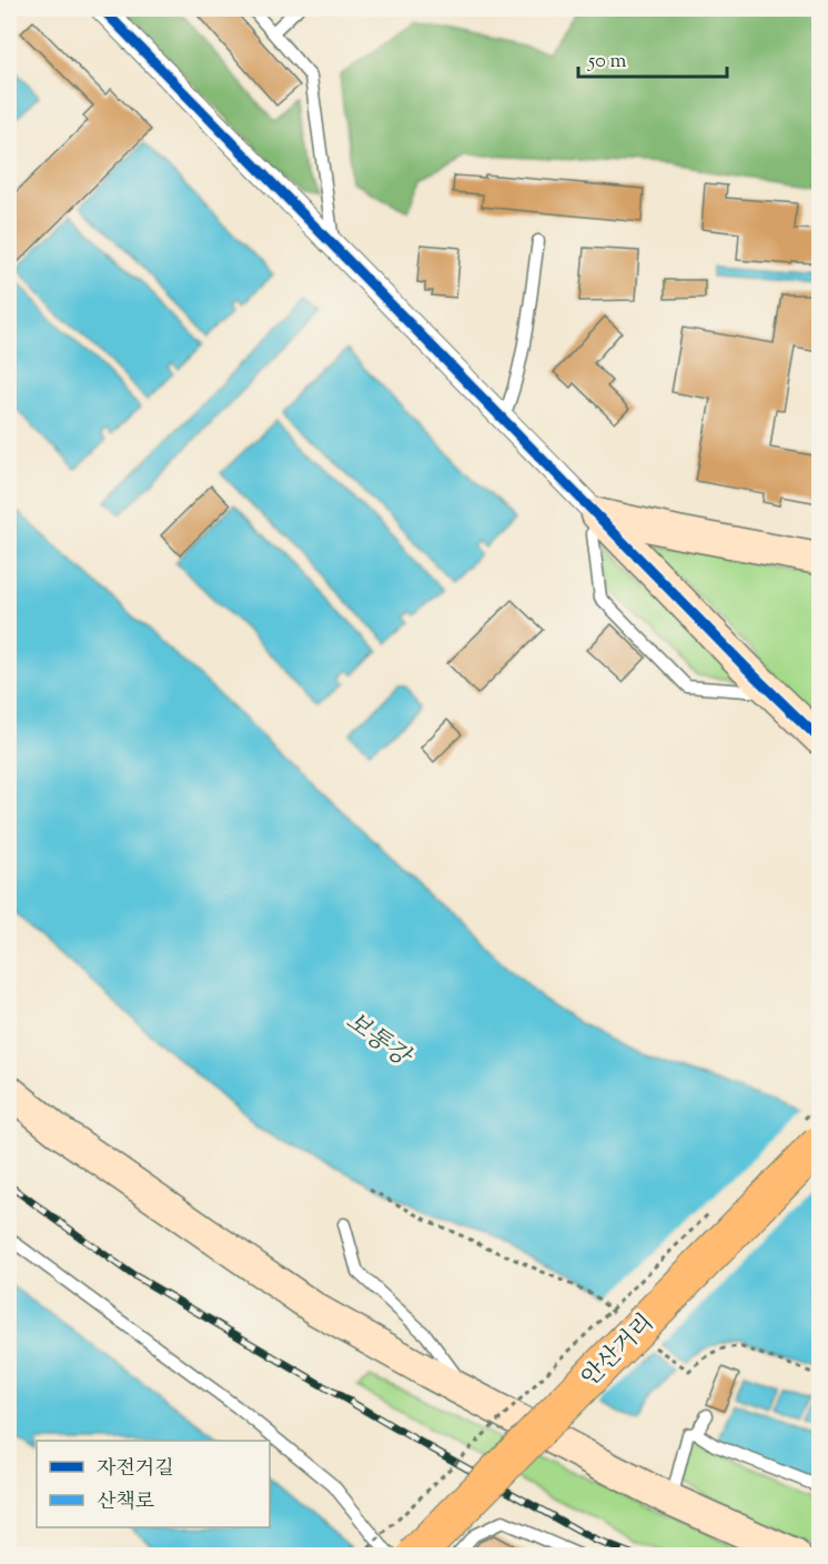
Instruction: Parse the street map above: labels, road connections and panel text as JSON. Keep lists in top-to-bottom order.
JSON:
{
  "streets": {
    "main road": ["안산거리"]
  },
  "water": ["보통강"],
  "legend": ["자전거길", "산책로"],
  "scale_bar": "50 m"
}
